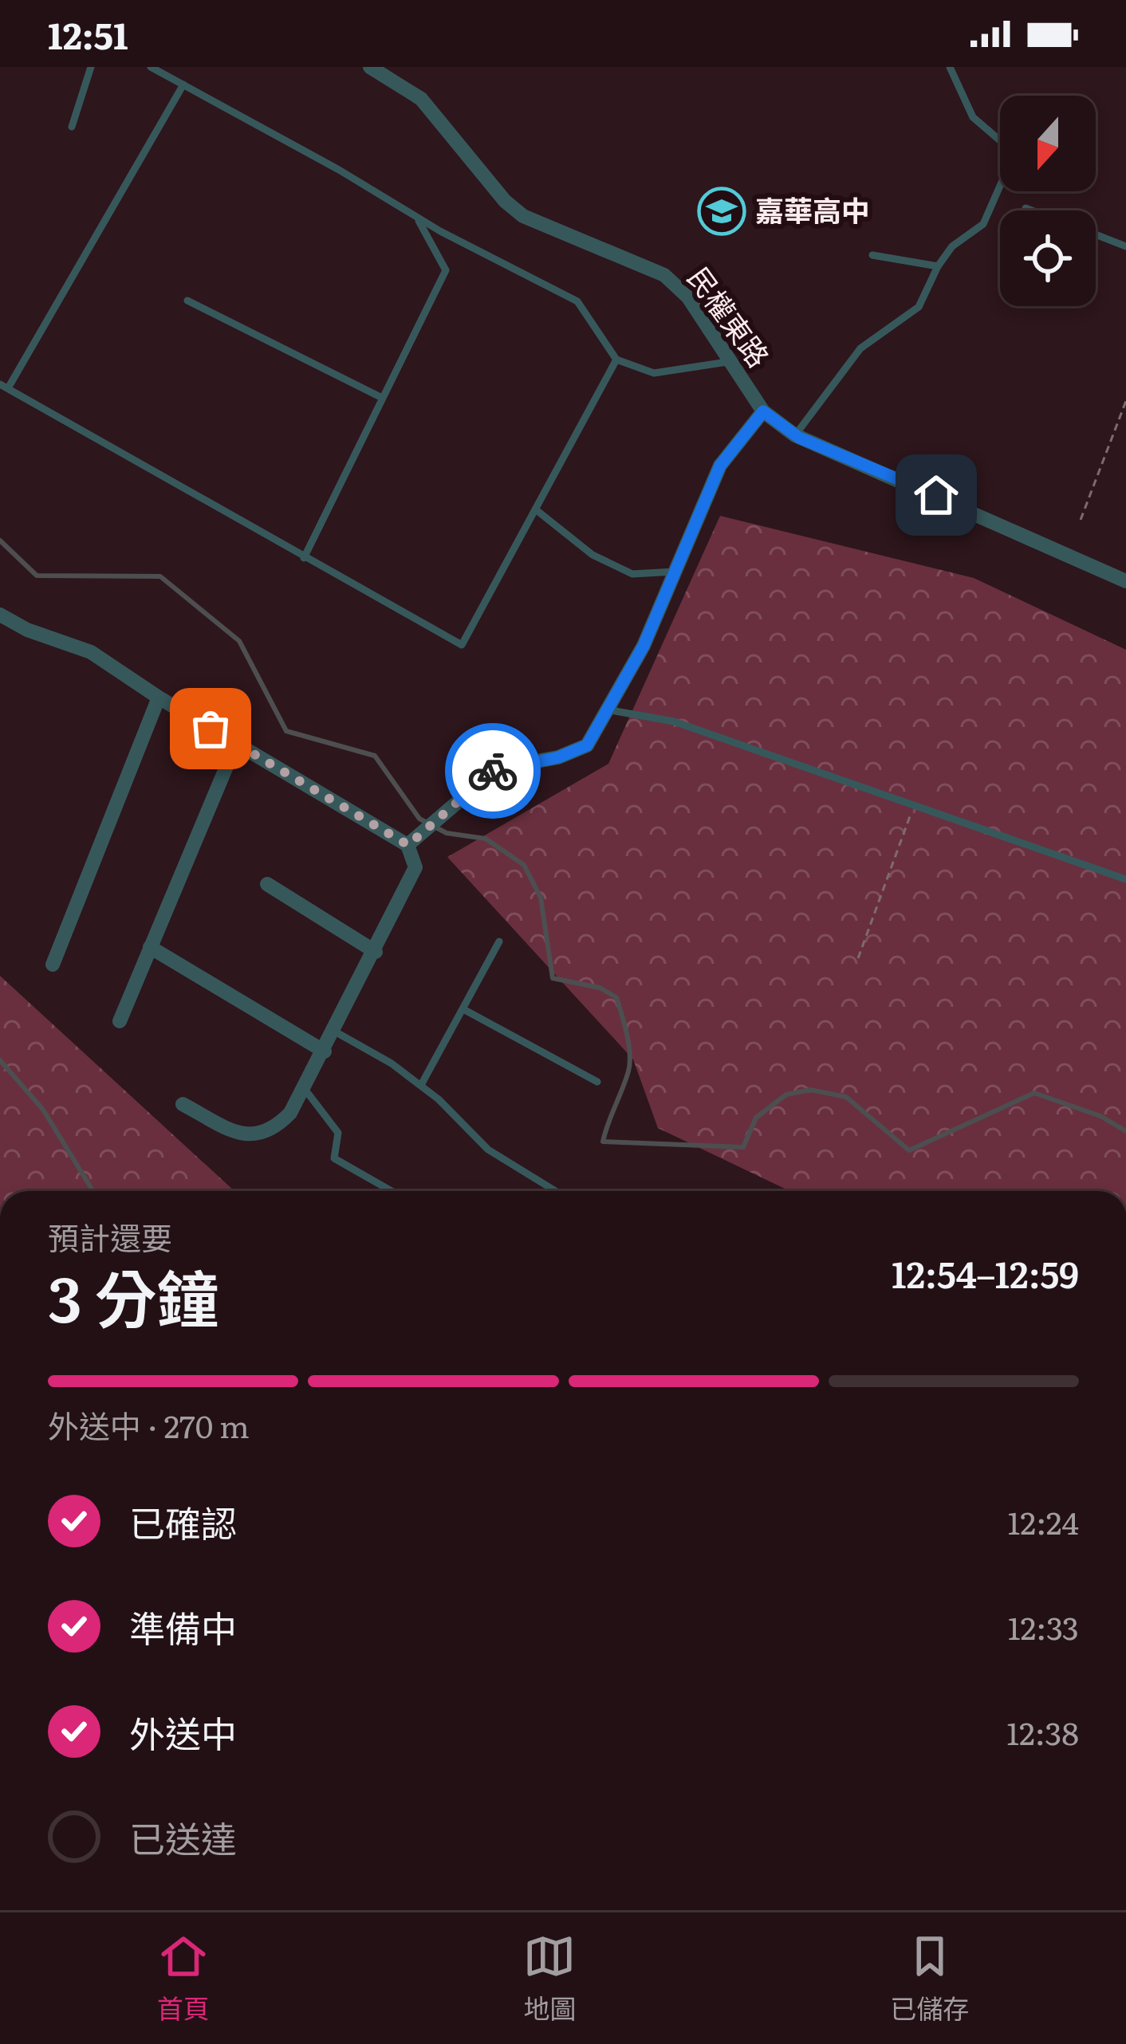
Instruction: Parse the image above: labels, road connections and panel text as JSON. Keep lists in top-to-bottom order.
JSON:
{
  "streets": {
    "street": ["民權東路"]
  },
  "places": {
    "school or university": ["嘉華高中"]
  },
  "north": "bottom",
  "page": {
    "status": "12:51",
    "heading": ["3 分鐘", "預計還要", "12:54–12:59"],
    "bar": "外送中 · 270 m",
    "list": [
      ["已確認", "12:24"],
      ["準備中", "12:33"],
      ["外送中", "12:38"],
      "已送達"
    ],
    "tabs": ["首頁", "地圖", "已儲存"]
  }
}
